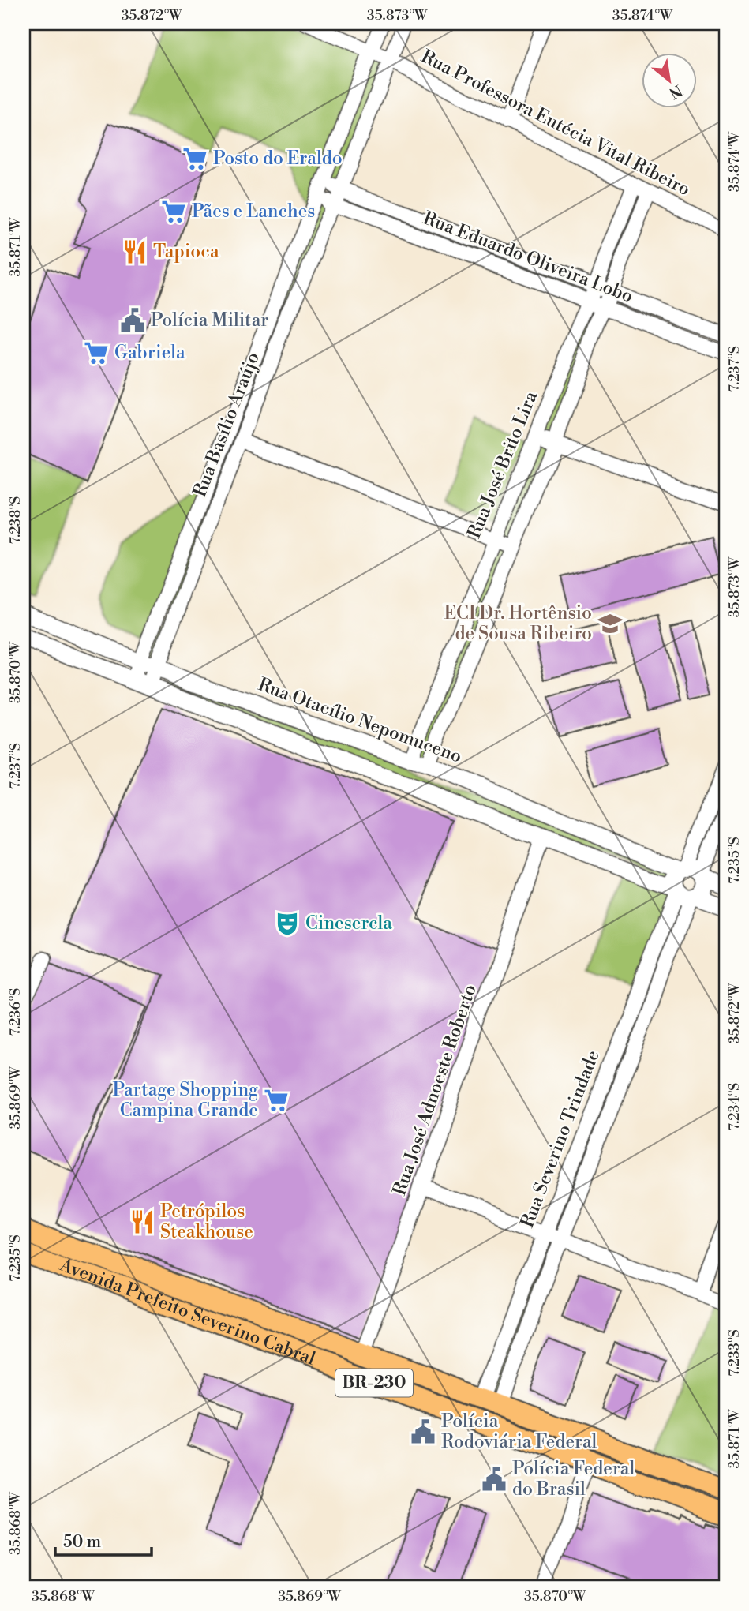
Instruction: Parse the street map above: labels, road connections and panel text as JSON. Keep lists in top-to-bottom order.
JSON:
{
  "streets": {
    "main road": ["Avenida Prefeito Severino Cabral", "BR-230"],
    "street": [
      "Rua Professora Eutécia Vital Ribeiro",
      "Rua Eduardo Oliveira Lobo",
      "Rua Basílio Araújo",
      "Rua José Brito Lira",
      "Rua Otacílio Nepomuceno",
      "Rua José Adnoeste Roberto",
      "Rua Severino Trindade"
    ]
  },
  "crossings": [
    ["Rua Professora Eutécia Vital Ribeiro", "Rua Basílio Araújo"],
    ["Rua Professora Eutécia Vital Ribeiro", "Rua José Brito Lira"],
    ["Rua Eduardo Oliveira Lobo", "Rua Basílio Araújo"],
    ["Rua Eduardo Oliveira Lobo", "Rua José Brito Lira"],
    ["Rua Basílio Araújo", "Rua Otacílio Nepomuceno"],
    ["Rua José Brito Lira", "Rua Otacílio Nepomuceno"],
    ["Rua José Adnoeste Roberto", "Avenida Prefeito Severino Cabral"],
    ["Rua Severino Trindade", "Avenida Prefeito Severino Cabral"]
  ],
  "places": {
    "supermarket": [
      "Posto do Eraldo",
      "Pães e Lanches",
      "Gabriela",
      "Partage Shopping Campina Grande"
    ],
    "restaurant": ["Tapioca", "Petrópilos Steakhouse"],
    "public building": ["Polícia Militar", "Polícia Rodoviária Federal", "Polícia Federal do Brasil"],
    "school or university": ["ECI Dr. Hortênsio de Sousa Ribeiro"],
    "theatre": ["Cinesercla"]
  },
  "scale_bar": "50 m",
  "north": "bottom right",
  "coordinates": [
    "35.872°W",
    "35.873°W",
    "35.874°W",
    "35.871°W",
    "7.237°S",
    "7.238°S",
    "35.870°W",
    "7.235°S",
    "7.236°S",
    "35.869°W",
    "7.234°S",
    "7.233°S",
    "35.868°W"
  ]
}
